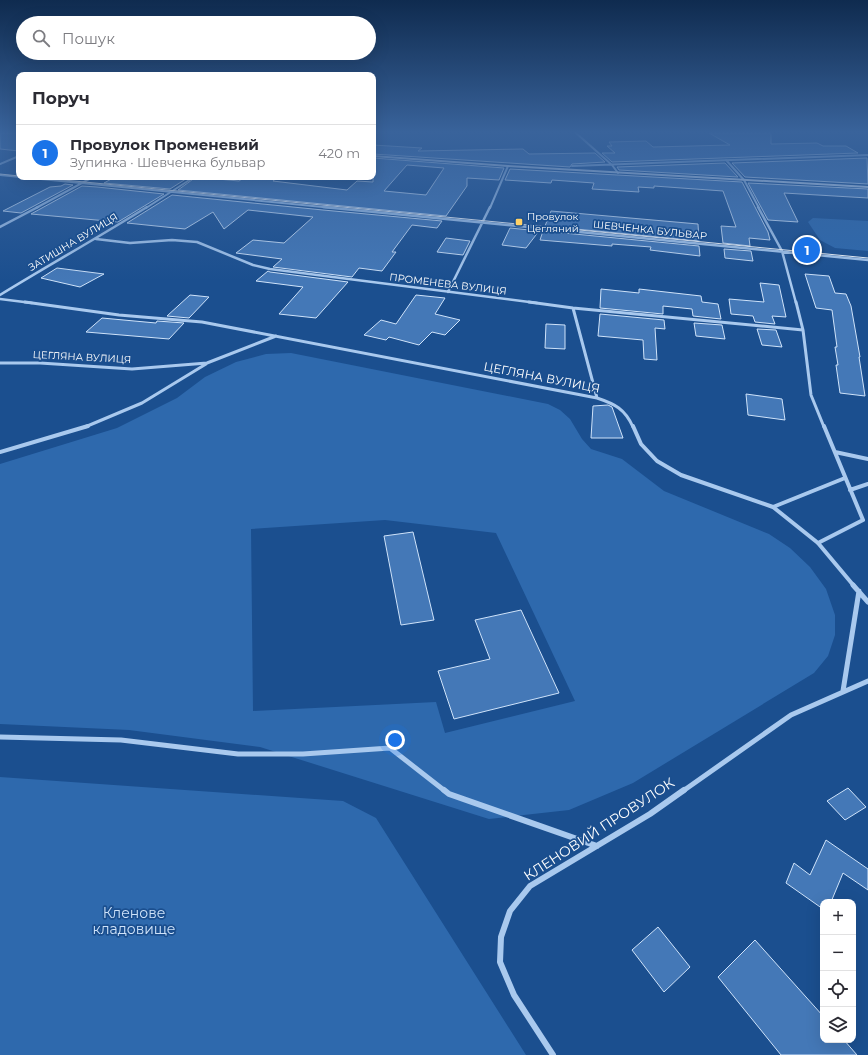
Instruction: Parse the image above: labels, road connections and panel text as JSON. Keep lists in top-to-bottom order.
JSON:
{
  "streets": {
    "street": [
      "ШЕВЧЕНКА БУЛЬВАР",
      "ЗАТИШНА ВУЛИЦЯ",
      "ПРОМЕНЕВА ВУЛИЦЯ",
      "ЦЕГЛЯНА ВУЛИЦЯ",
      "КЛЕНОВИЙ ПРОВУЛОК"
    ]
  },
  "crossings": [
    ["ШЕВЧЕНКА БУЛЬВАР", "ЗАТИШНА ВУЛИЦЯ"],
    ["ЗАТИШНА ВУЛИЦЯ", "ПРОМЕНЕВА ВУЛИЦЯ"]
  ],
  "parks": ["Кленове кладовище"],
  "places": {
    "transit": ["Провулок Цегляний"]
  },
  "page": {
    "search": "Пошук",
    "heading": "Поруч",
    "list": [
      {
        "mark": "1",
        "name": "Провулок Променевий",
        "note": "Зупинка · Шевченка бульвар",
        "value": "420 m"
      }
    ],
    "pins": "1",
    "map_buttons": ["+", "−"]
  }
}
